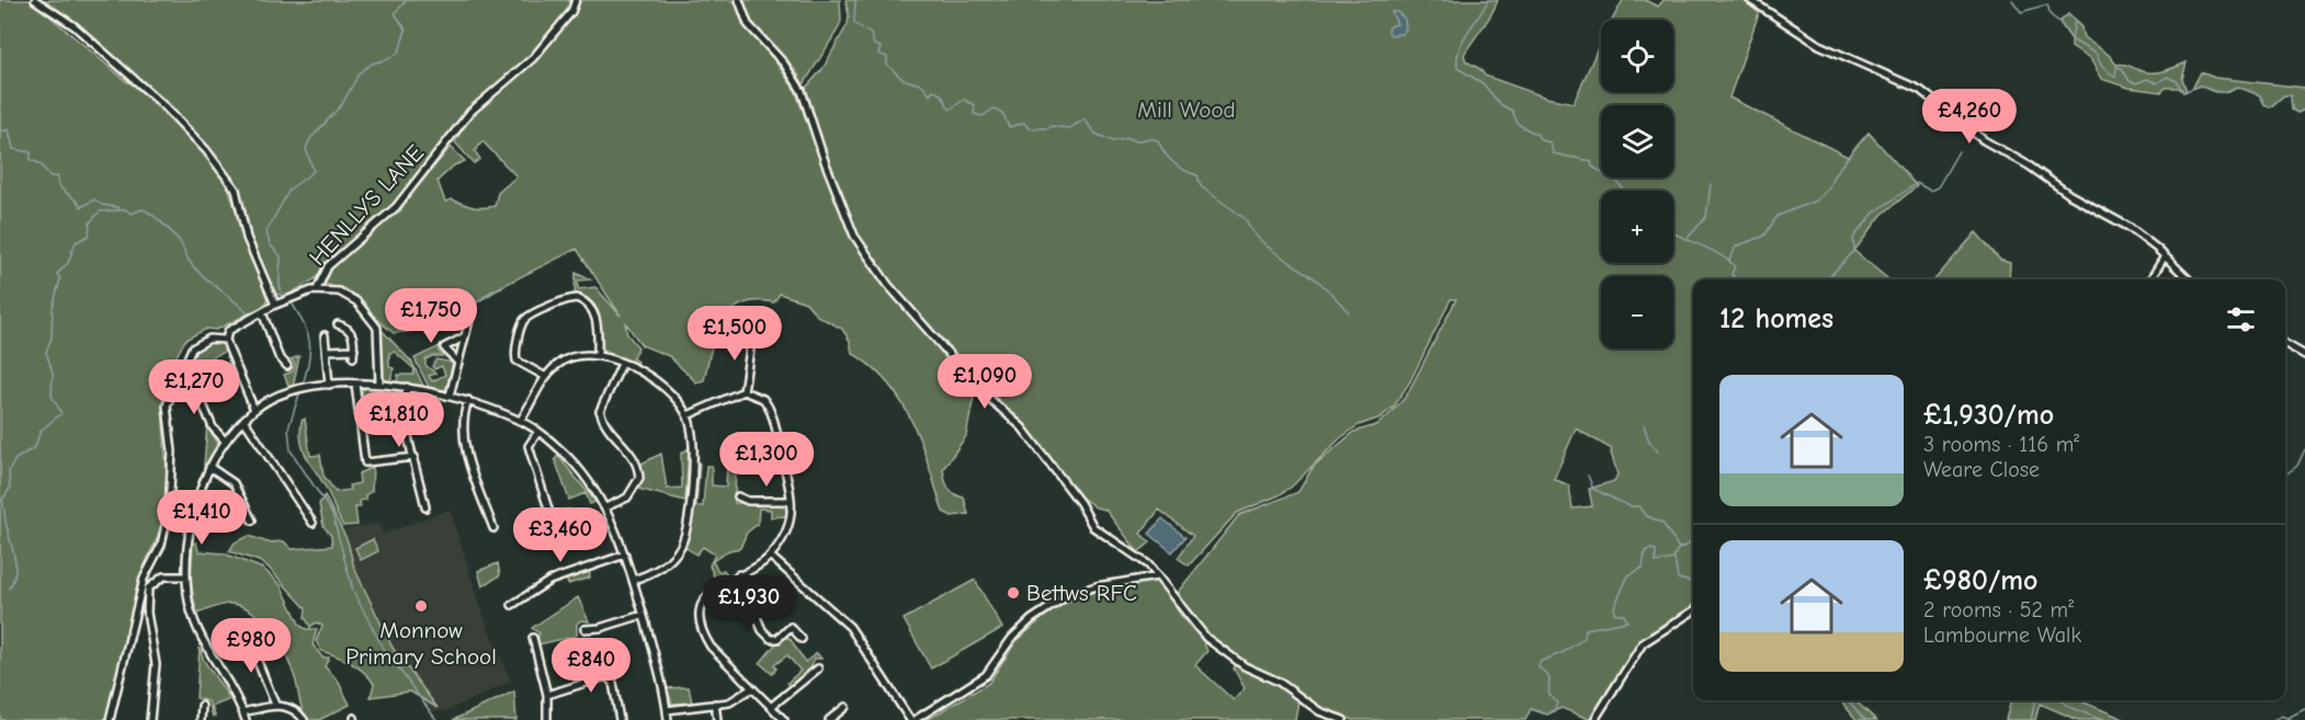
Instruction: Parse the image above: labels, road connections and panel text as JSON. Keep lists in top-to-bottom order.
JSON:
{
  "streets": {
    "street": ["HENLLYS LANE"]
  },
  "parks": ["Mill Wood"],
  "places": ["Bettws RFC", "Monnow Primary School"],
  "page": {
    "map_buttons": ["+", "−"],
    "price": [
      "£4,260",
      "£1,750",
      "£1,500",
      "£1,090",
      "£1,270",
      "£1,810",
      "£1,300",
      "£1,410",
      "£3,460",
      "£1,930",
      "£980",
      "£840"
    ],
    "heading": "12 homes",
    "list": [
      {
        "name": "£1,930/mo",
        "note": "3 rooms · 116 m² · Weare Close"
      },
      {
        "name": "£980/mo",
        "note": "2 rooms · 52 m² · Lambourne Walk"
      }
    ]
  }
}
